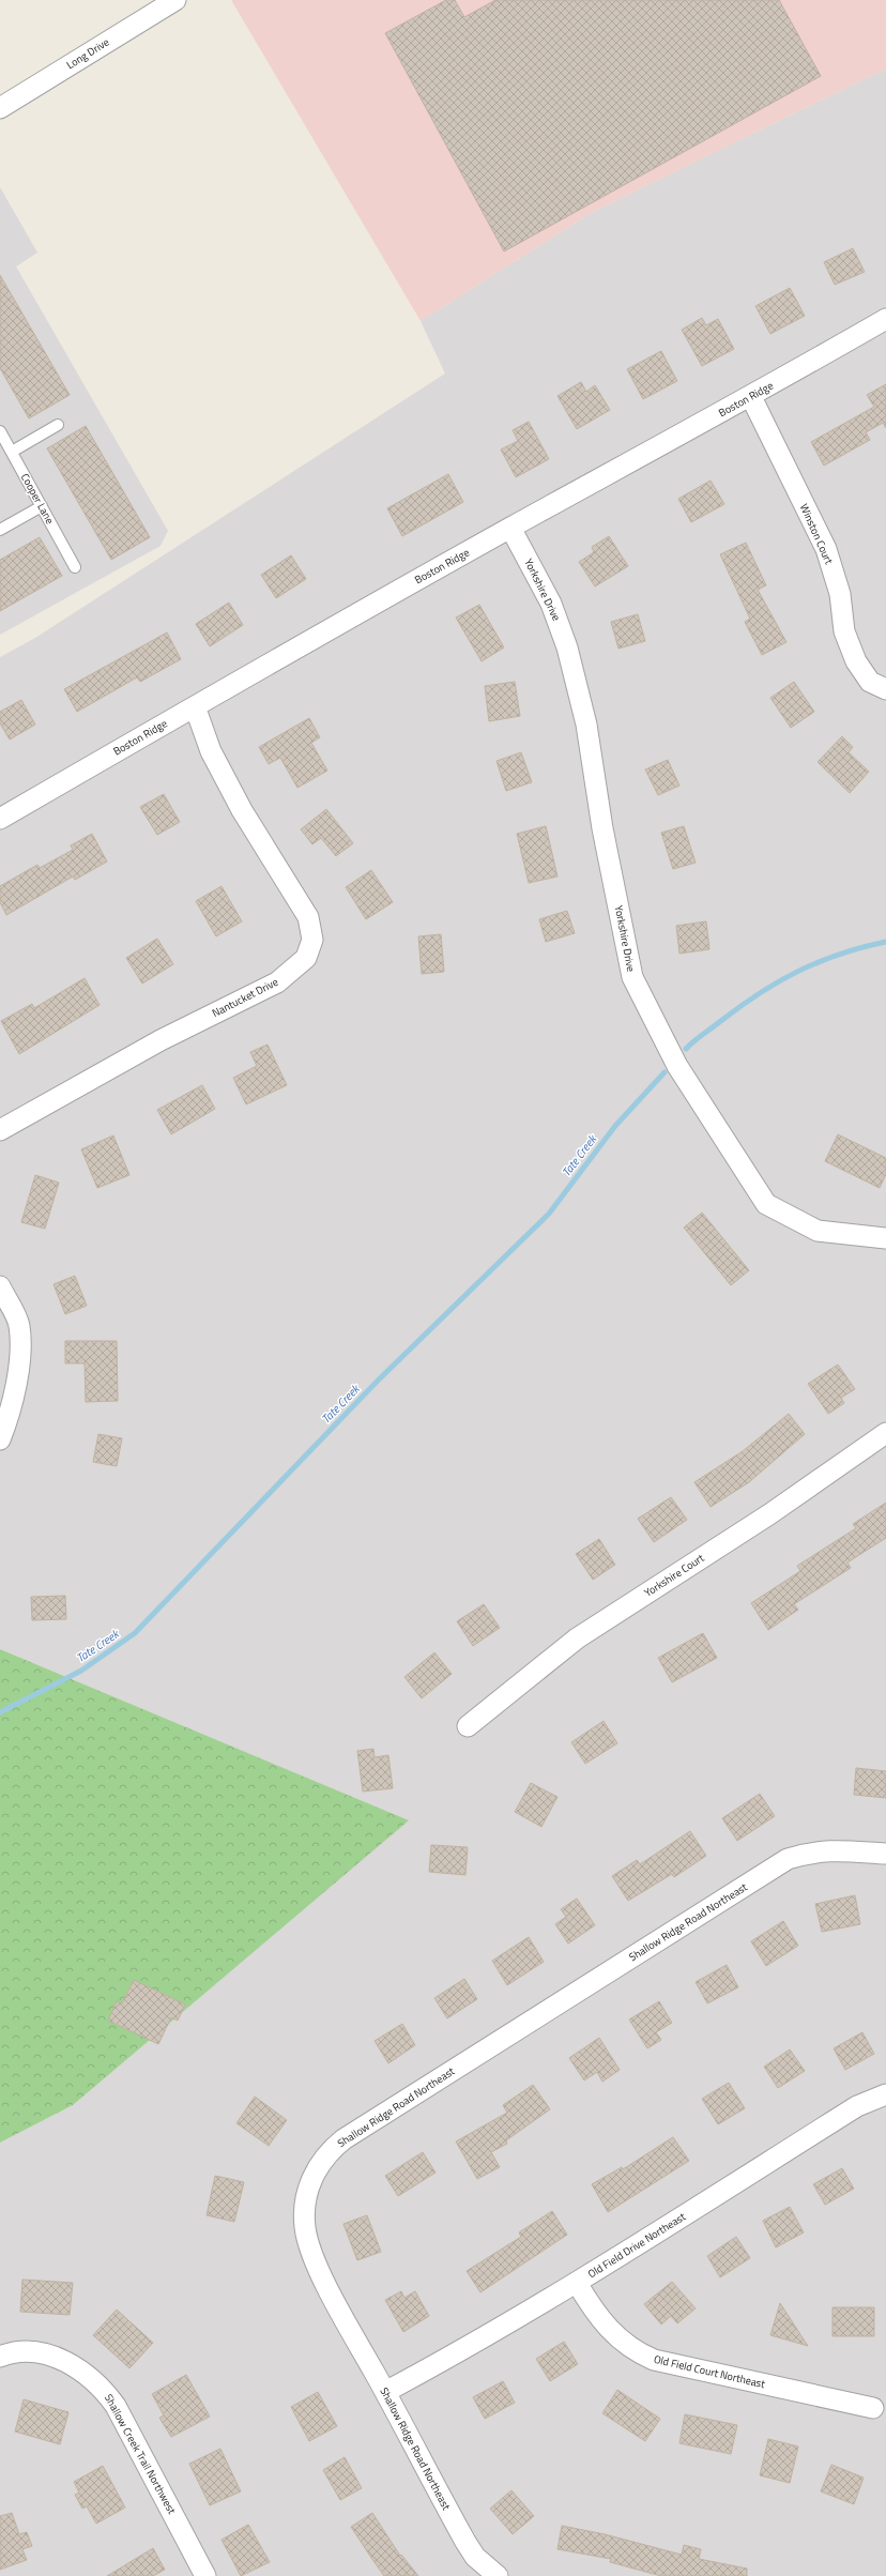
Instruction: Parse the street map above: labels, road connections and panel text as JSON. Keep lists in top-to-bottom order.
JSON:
{
  "streets": {
    "street": [
      "Long Drive",
      "Boston Ridge",
      "Winston Court",
      "Yorkshire Drive",
      "Nantucket Drive",
      "Yorkshire Court",
      "Shallow Ridge Road Northeast",
      "Old Field Drive Northeast",
      "Old Field Court Northeast",
      "Shallow Creek Trail Northwest"
    ],
    "lane": ["Cooper Lane"]
  },
  "crossings": [
    ["Boston Ridge", "Winston Court"],
    ["Boston Ridge", "Yorkshire Drive"],
    ["Boston Ridge", "Nantucket Drive"],
    ["Shallow Ridge Road Northeast", "Old Field Drive Northeast"],
    ["Old Field Drive Northeast", "Old Field Court Northeast"]
  ],
  "water": ["Tate Creek"]
}
